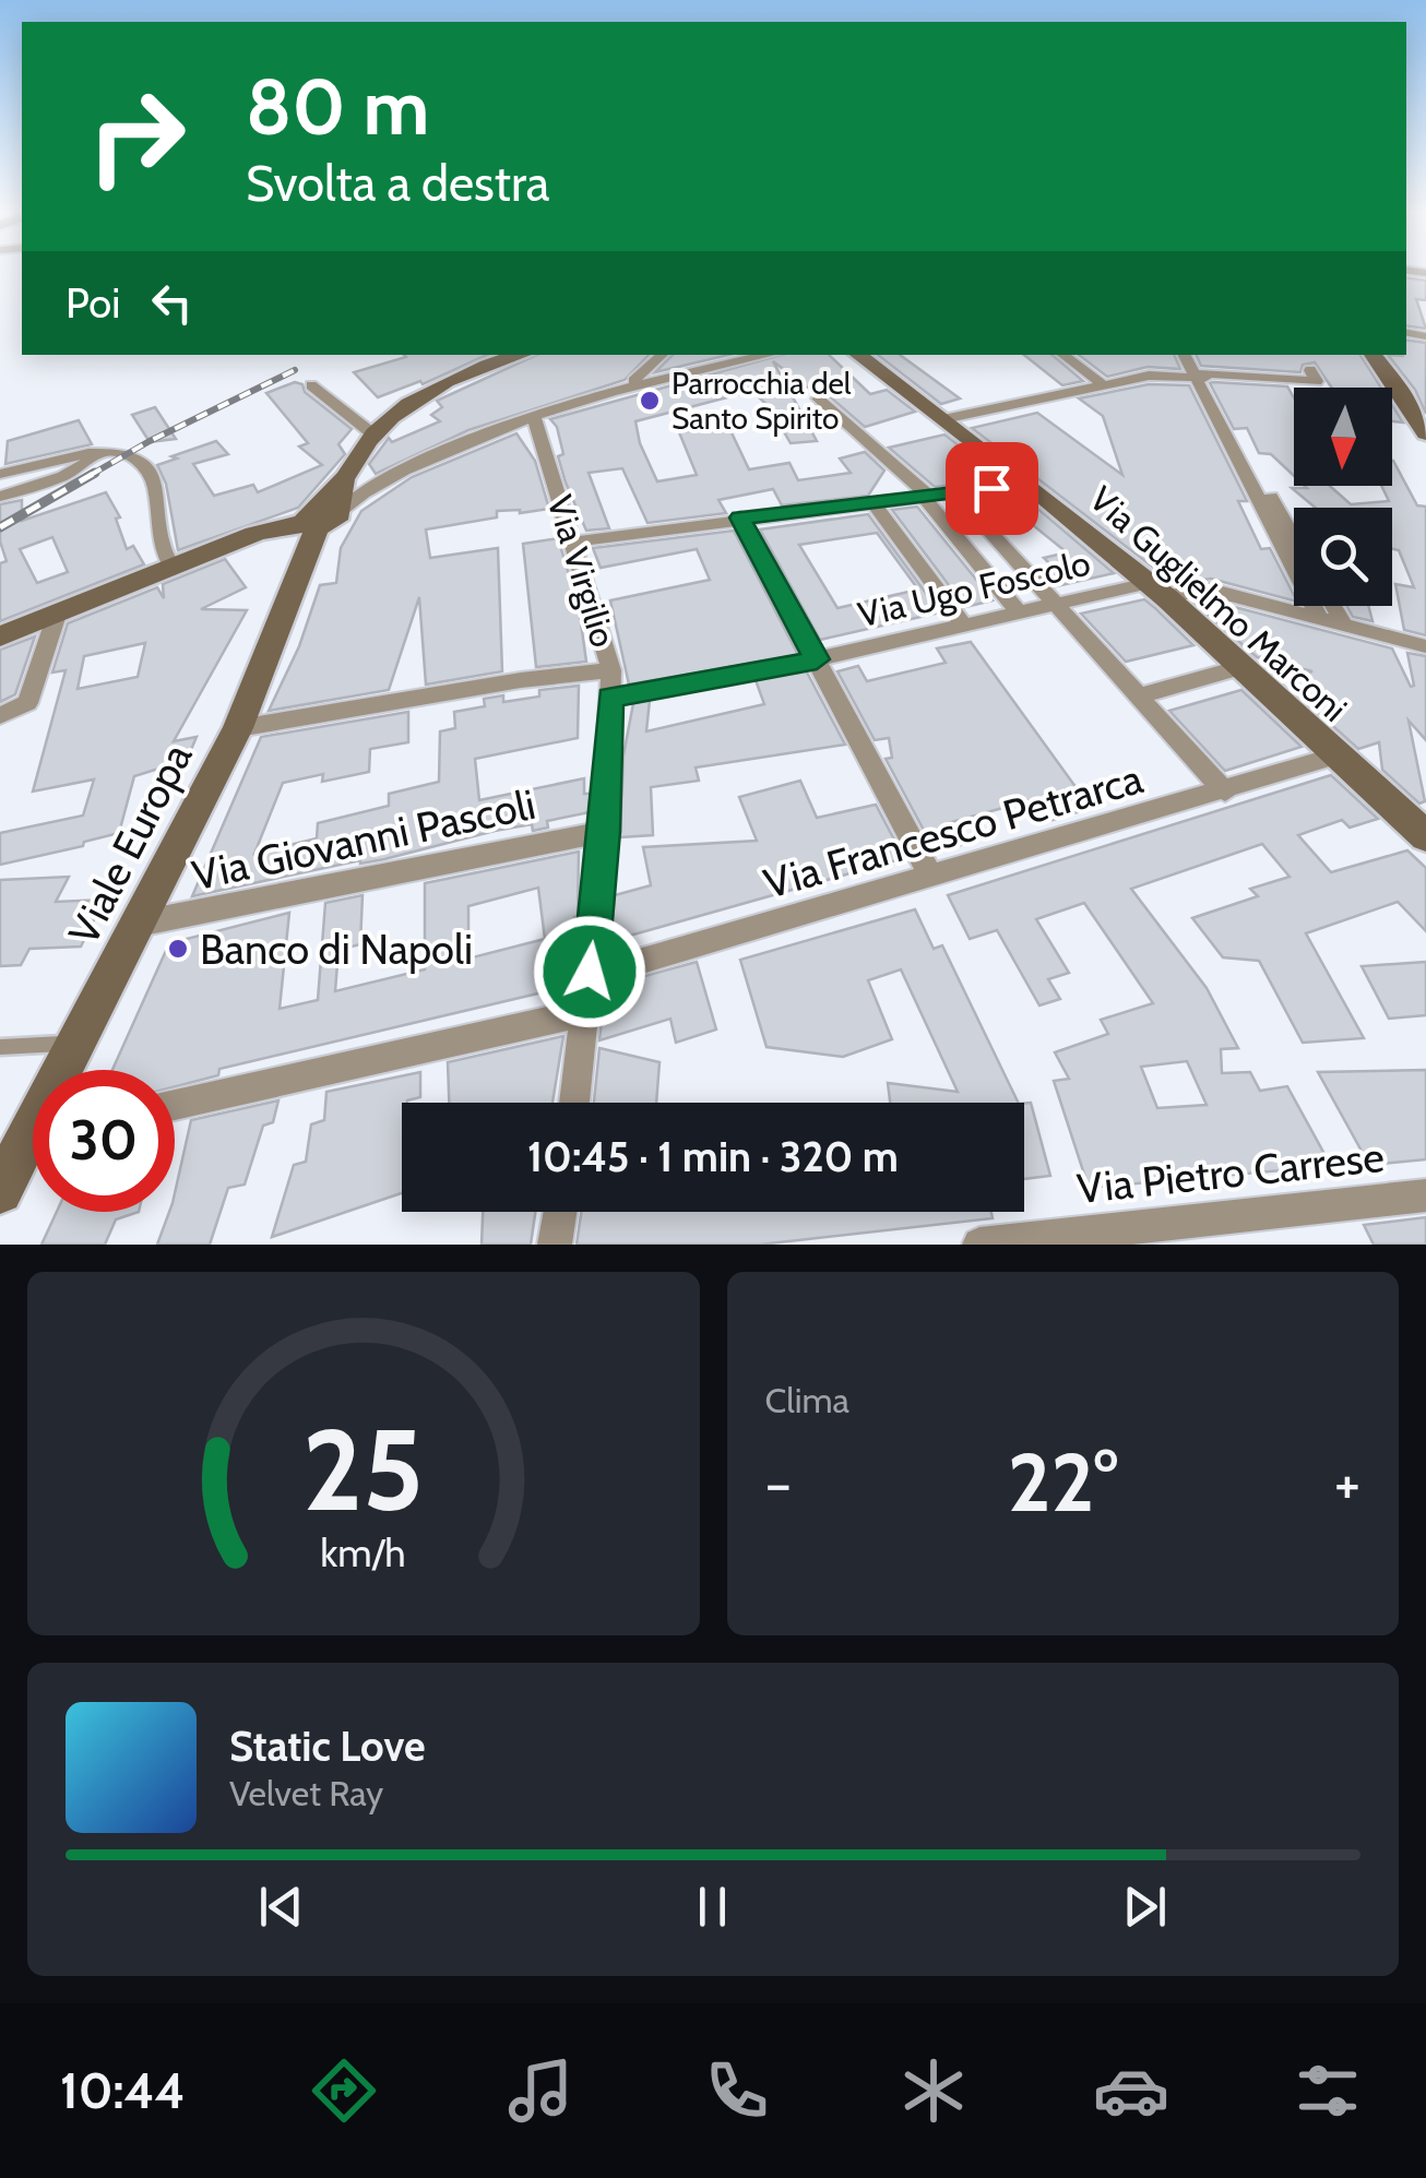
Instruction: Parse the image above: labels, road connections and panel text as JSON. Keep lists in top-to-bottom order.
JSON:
{
  "streets": {
    "main road": ["Via Guglielmo Marconi", "Viale Europa"],
    "street": [
      "Via Virgilio",
      "Via Ugo Foscolo",
      "Via Francesco Petrarca",
      "Via Giovanni Pascoli",
      "Via Pietro Carrese"
    ]
  },
  "crossings": [
    ["Via Virgilio", "Via Francesco Petrarca"],
    ["Via Virgilio", "Via Giovanni Pascoli"],
    ["Via Ugo Foscolo", "Via Guglielmo Marconi"],
    ["Via Guglielmo Marconi", "Via Francesco Petrarca"],
    ["Via Giovanni Pascoli", "Viale Europa"]
  ],
  "places": ["Parrocchia del Santo Spirito", "Banco di Napoli"],
  "north": "bottom",
  "page": {
    "turn": ["80 m", "Svolta a destra"],
    "then": "Poi",
    "limit": "30",
    "trip": "10:45 · 1 min · 320 m",
    "tile": "Clima",
    "heat": ["−", "22°", "+"],
    "song": ["Static Love", "Velvet Ray"],
    "tabs": "10:44",
    "gauge": ["25", "km/h"]
  }
}
